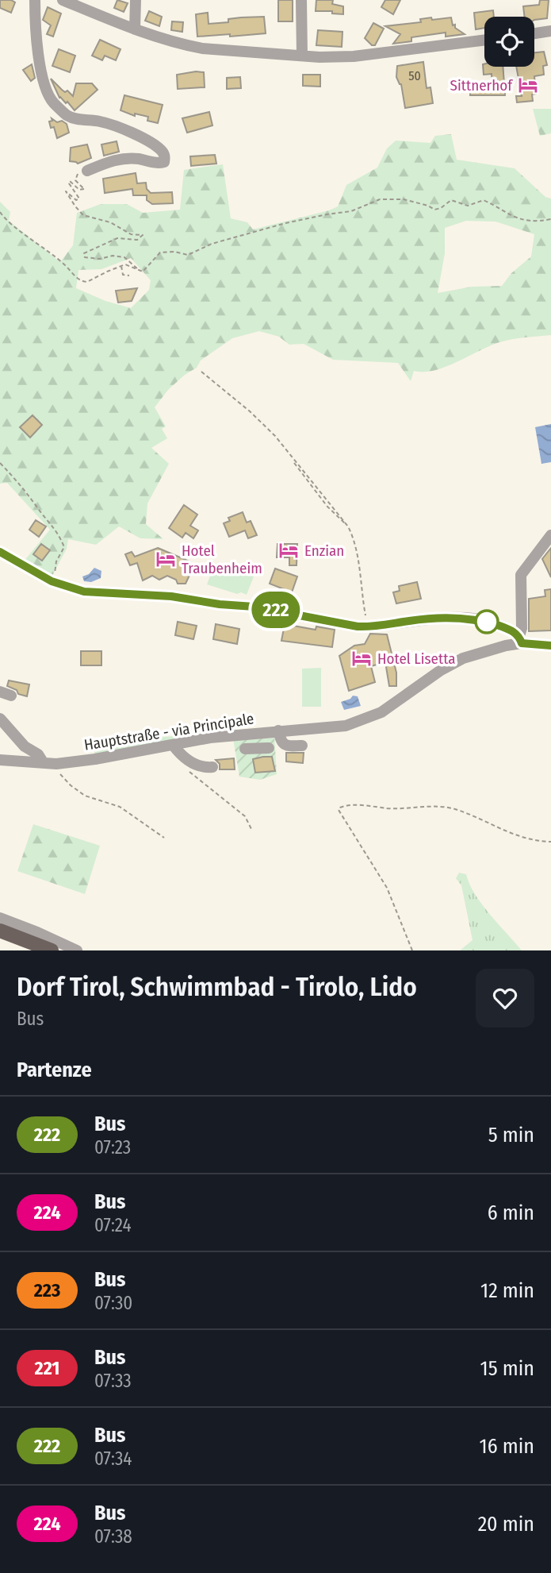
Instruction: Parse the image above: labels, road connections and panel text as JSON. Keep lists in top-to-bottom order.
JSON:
{
  "streets": {
    "street": ["Hauptstraße - via Principale"]
  },
  "places": {
    "hotel": [
      "Sittnerhof",
      "Enzian",
      "Hotel Traubenheim",
      "Hotel Lisetta"
    ]
  },
  "lines": ["bus line 222"],
  "house_numbers": ["50"],
  "page": {
    "on_map": "222",
    "heading": [
      ["Dorf Tirol, Schwimmbad - Tirolo, Lido", "Bus"],
      "Partenze"
    ],
    "list": [
      {
        "mark": "222",
        "name": "Bus",
        "note": "07:23",
        "value": "5 min"
      },
      {
        "mark": "224",
        "name": "Bus",
        "note": "07:24",
        "value": "6 min"
      },
      {
        "mark": "223",
        "name": "Bus",
        "note": "07:30",
        "value": "12 min"
      },
      {
        "mark": "221",
        "name": "Bus",
        "note": "07:33",
        "value": "15 min"
      },
      {
        "mark": "222",
        "name": "Bus",
        "note": "07:34",
        "value": "16 min"
      },
      {
        "mark": "224",
        "name": "Bus",
        "note": "07:38",
        "value": "20 min"
      }
    ]
  }
}
